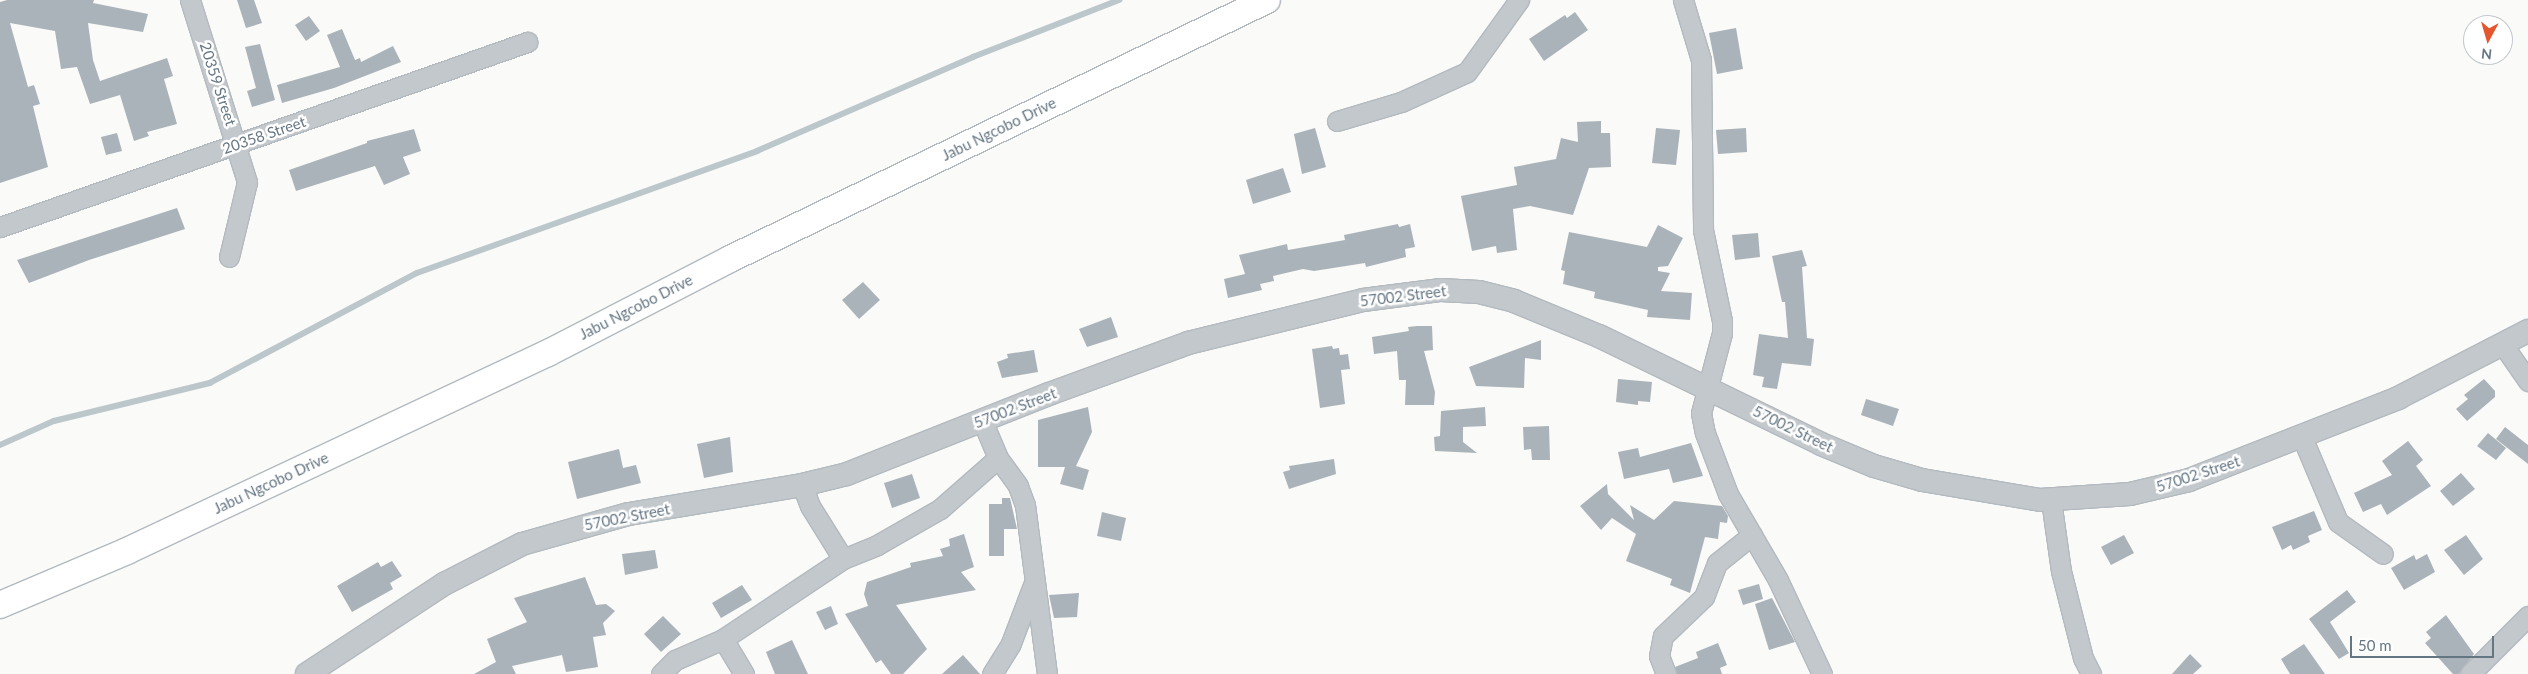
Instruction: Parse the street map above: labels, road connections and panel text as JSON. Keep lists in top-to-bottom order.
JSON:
{
  "streets": {
    "main road": ["Jabu Ngcobo Drive"],
    "street": ["20359 Street", "20358 Street", "57002 Street"]
  },
  "crossings": [
    ["20359 Street", "20358 Street"]
  ],
  "scale_bar": "50 m",
  "north": "bottom"
}
